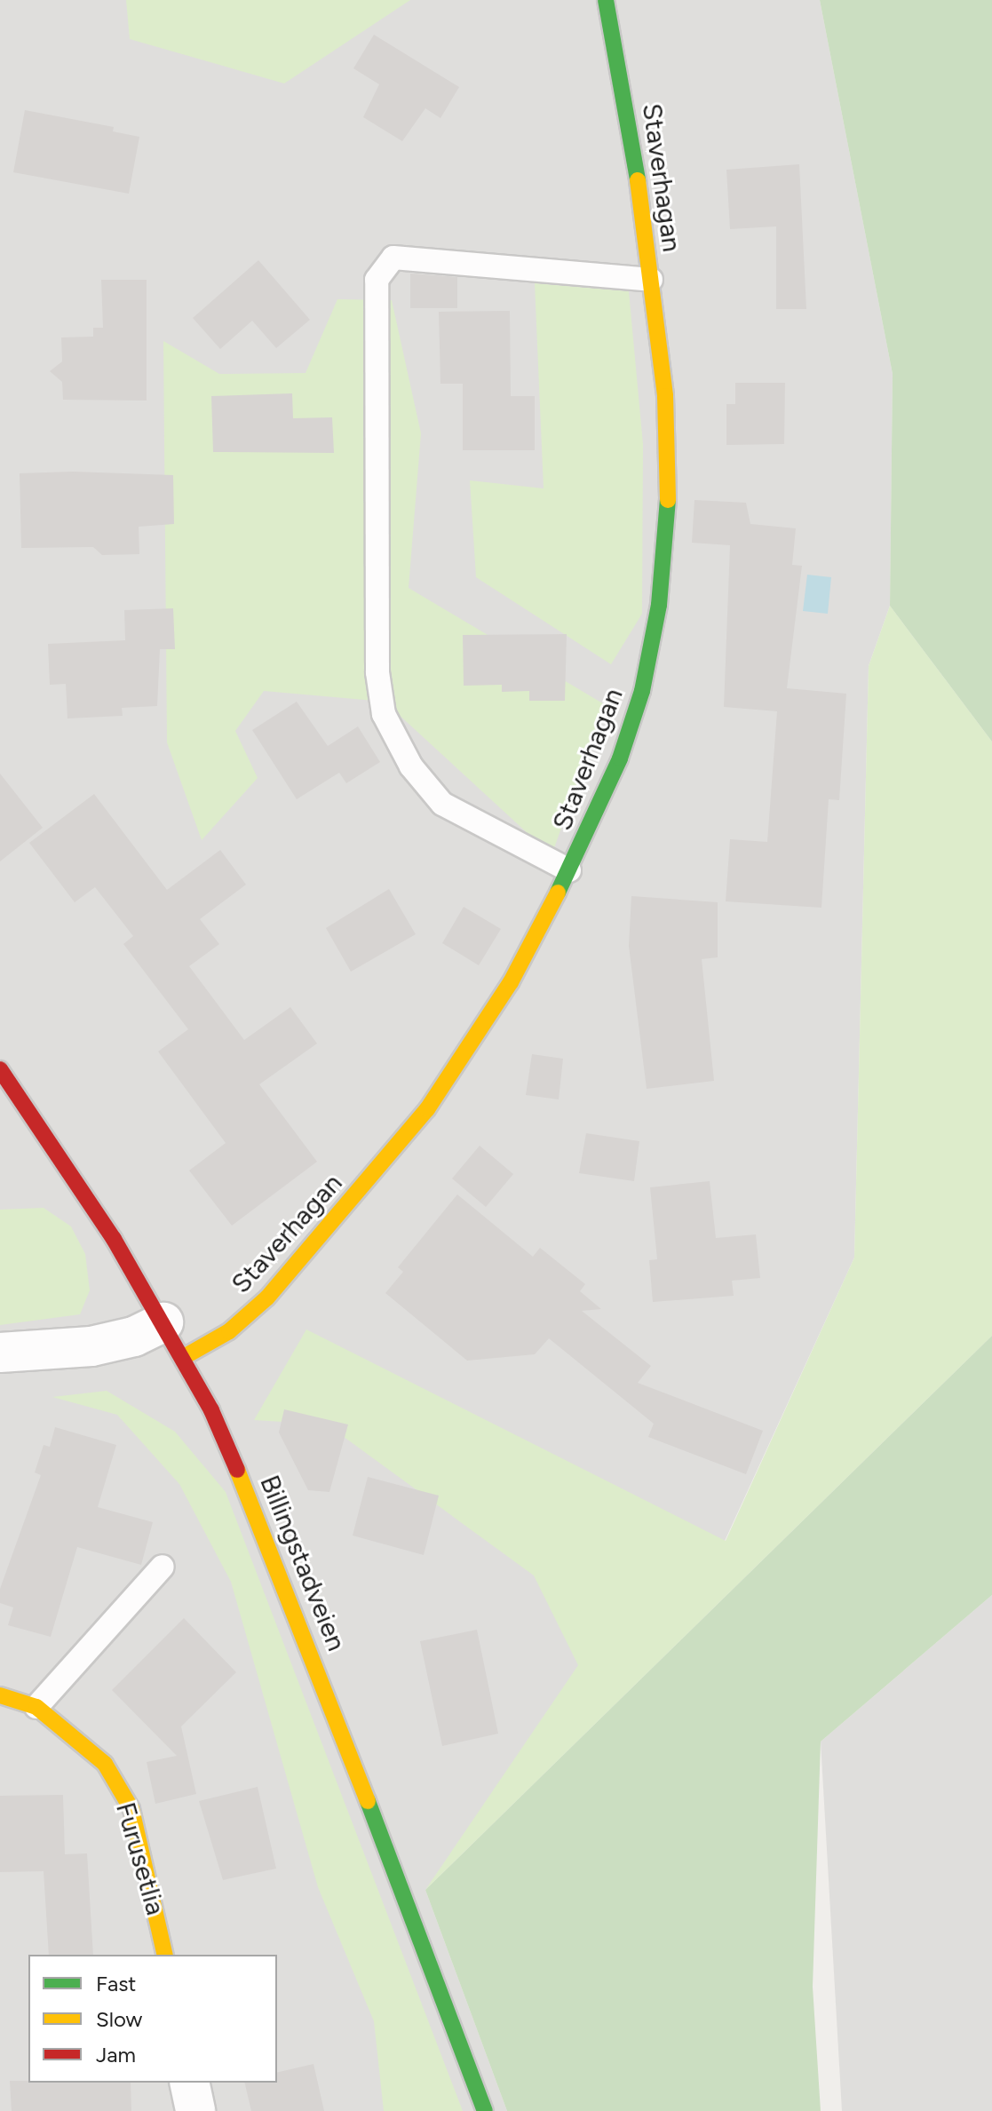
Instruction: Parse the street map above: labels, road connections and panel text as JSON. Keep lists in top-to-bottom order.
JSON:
{
  "streets": {
    "street": ["Staverhagan", "Billingstadveien", "Furusetlia"]
  },
  "crossings": [
    ["Staverhagan", "Billingstadveien"]
  ],
  "legend": ["Fast", "Slow", "Jam"]
}
